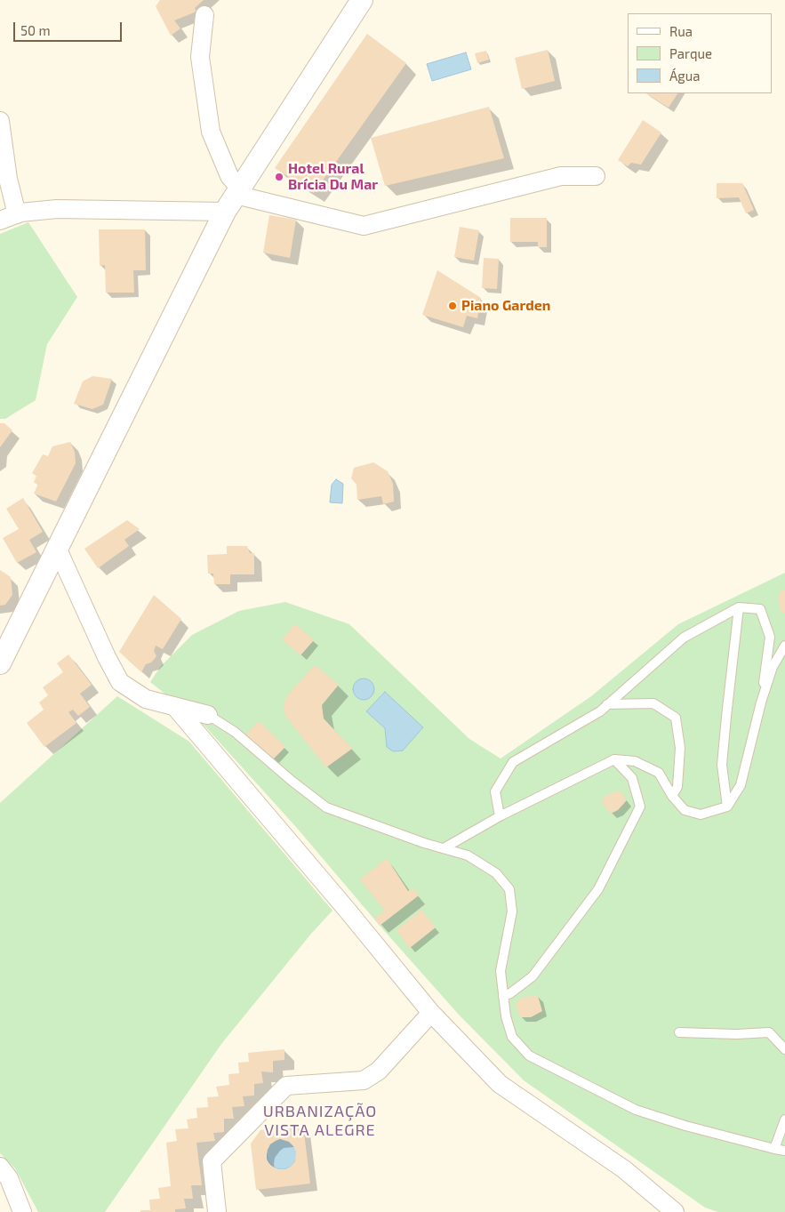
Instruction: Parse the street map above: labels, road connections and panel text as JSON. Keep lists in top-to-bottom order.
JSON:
{
  "districts": ["URBANIZAÇÃO VISTA ALEGRE"],
  "places": ["Hotel Rural Brícia Du Mar", "Piano Garden"],
  "legend": ["Rua", "Parque", "Água"],
  "scale_bar": "50 m"
}
